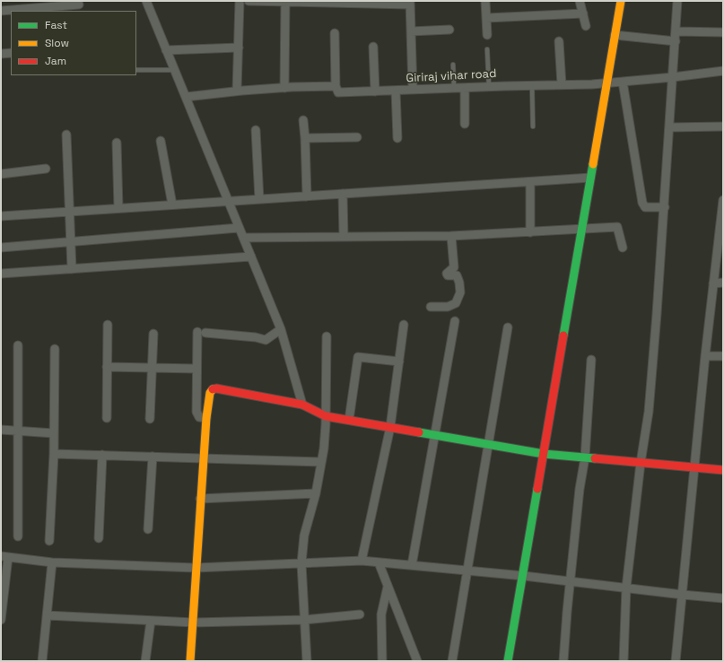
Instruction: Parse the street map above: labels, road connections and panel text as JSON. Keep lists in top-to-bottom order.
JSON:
{
  "streets": {
    "street": ["Giriraj vihar road"]
  },
  "legend": ["Fast", "Slow", "Jam"]
}
